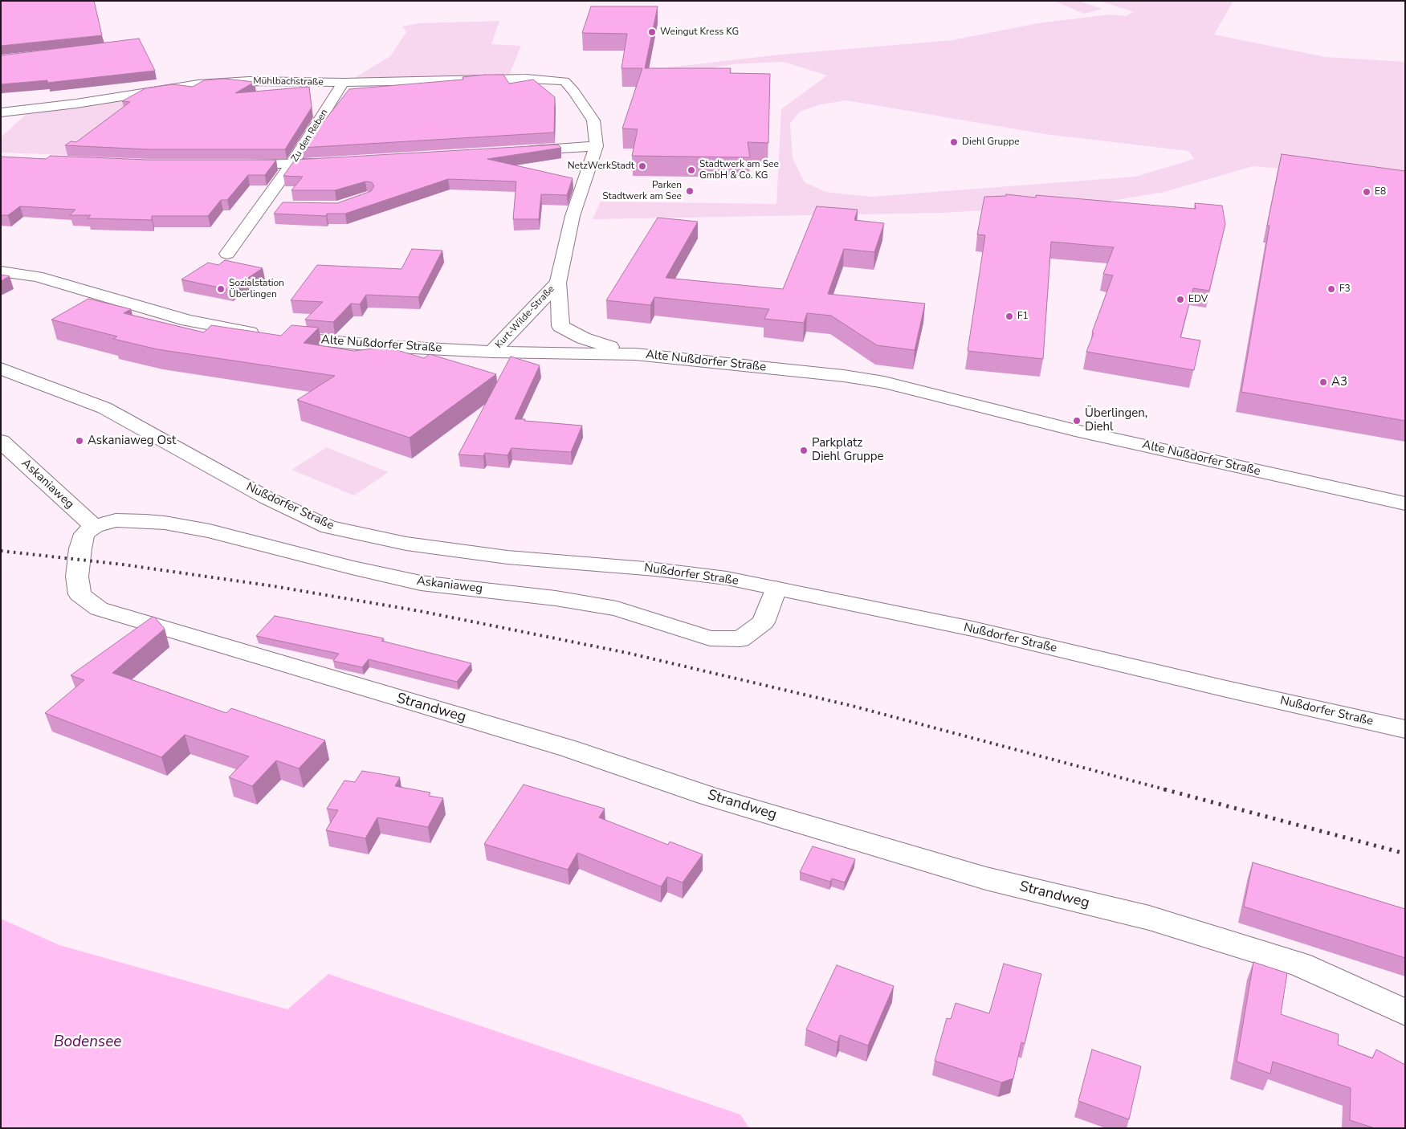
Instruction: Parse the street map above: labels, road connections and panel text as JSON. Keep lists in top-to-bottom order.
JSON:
{
  "streets": {
    "street": [
      "Mühlbachstraße",
      "Zu den Reben",
      "Kurt-Wilde-Straße",
      "Alte Nußdorfer Straße",
      "Askaniaweg",
      "Nußdorfer Straße",
      "Strandweg"
    ]
  },
  "crossings": [
    ["Mühlbachstraße", "Zu den Reben"],
    ["Mühlbachstraße", "Kurt-Wilde-Straße"],
    ["Kurt-Wilde-Straße", "Alte Nußdorfer Straße"],
    ["Askaniaweg", "Nußdorfer Straße"],
    ["Askaniaweg", "Strandweg"]
  ],
  "water": ["Bodensee"],
  "places": [
    "Weingut Kress KG",
    "Diehl Gruppe",
    "NetzWerkStadt",
    "Stadtwerk am See GmbH & Co. KG",
    "Parken Stadtwerk am See",
    "E8",
    "Sozialstation Überlingen",
    "F3",
    "EDV",
    "F1",
    "A3",
    "Überlingen, Diehl",
    "Askaniaweg Ost",
    "Parkplatz Diehl Gruppe"
  ]
}
